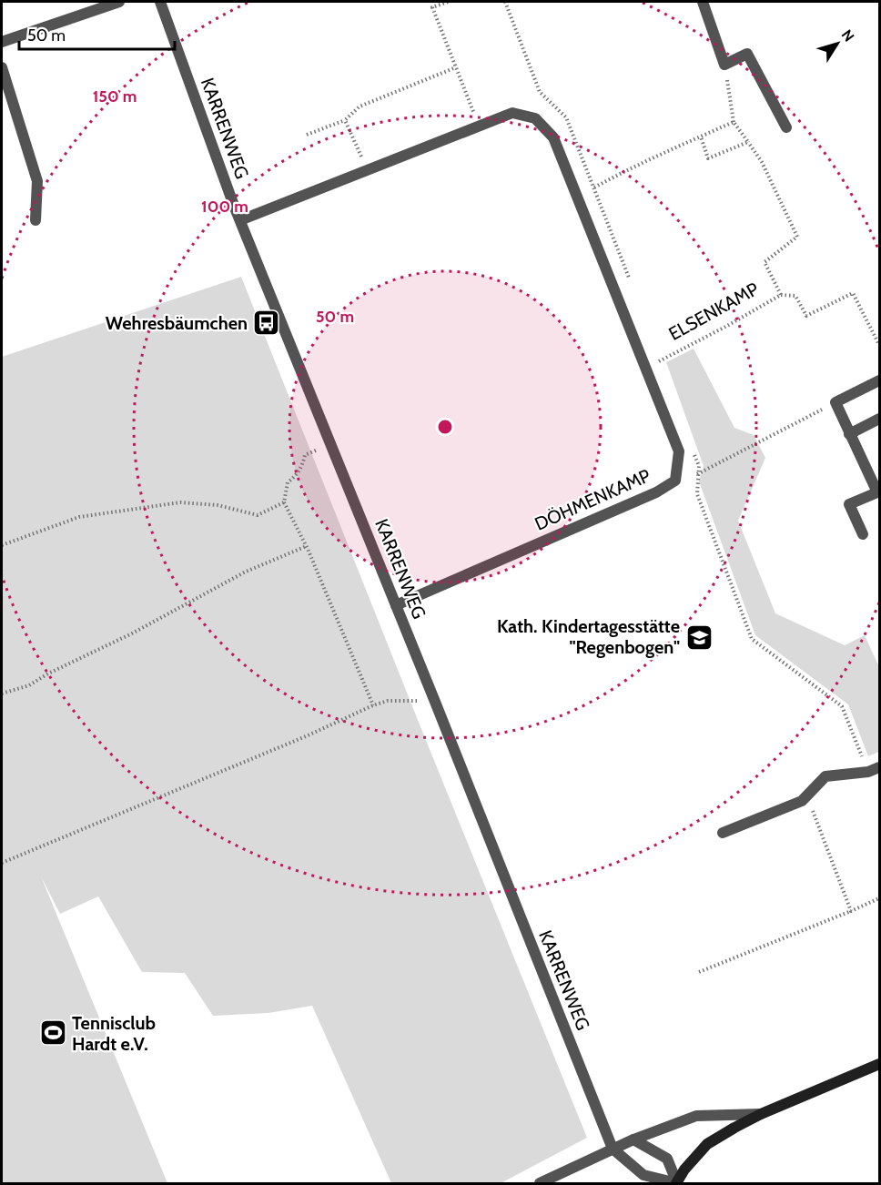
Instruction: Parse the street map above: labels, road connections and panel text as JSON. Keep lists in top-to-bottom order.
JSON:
{
  "streets": {
    "street": ["KARRENWEG", "DÖHMENKAMP"],
    "path": ["ELSENKAMP"]
  },
  "crossings": [
    ["KARRENWEG", "DÖHMENKAMP"],
    ["ELSENKAMP", "DÖHMENKAMP"]
  ],
  "places": {
    "bus stop": ["Wehresbäumchen"],
    "school or university": ["Kath. Kindertagesstätte \"Regenbogen\""],
    "sports": ["Tennisclub Hardt e.V."]
  },
  "scale_bar": "50 m",
  "north": "top right",
  "rings": ["150 m", "100 m", "50 m"]
}
